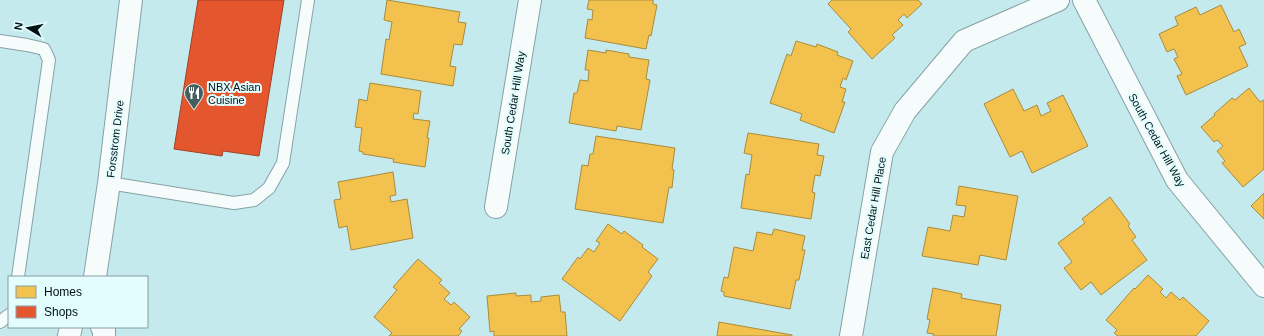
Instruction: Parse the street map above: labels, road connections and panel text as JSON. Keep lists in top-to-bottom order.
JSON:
{
  "streets": {
    "street": ["South Cedar Hill Way", "Forsstrom Drive", "East Cedar Hill Place"]
  },
  "places": {
    "restaurant": ["NBX Asian Cuisine"]
  },
  "legend": ["Homes", "Shops"],
  "north": "left"
}
